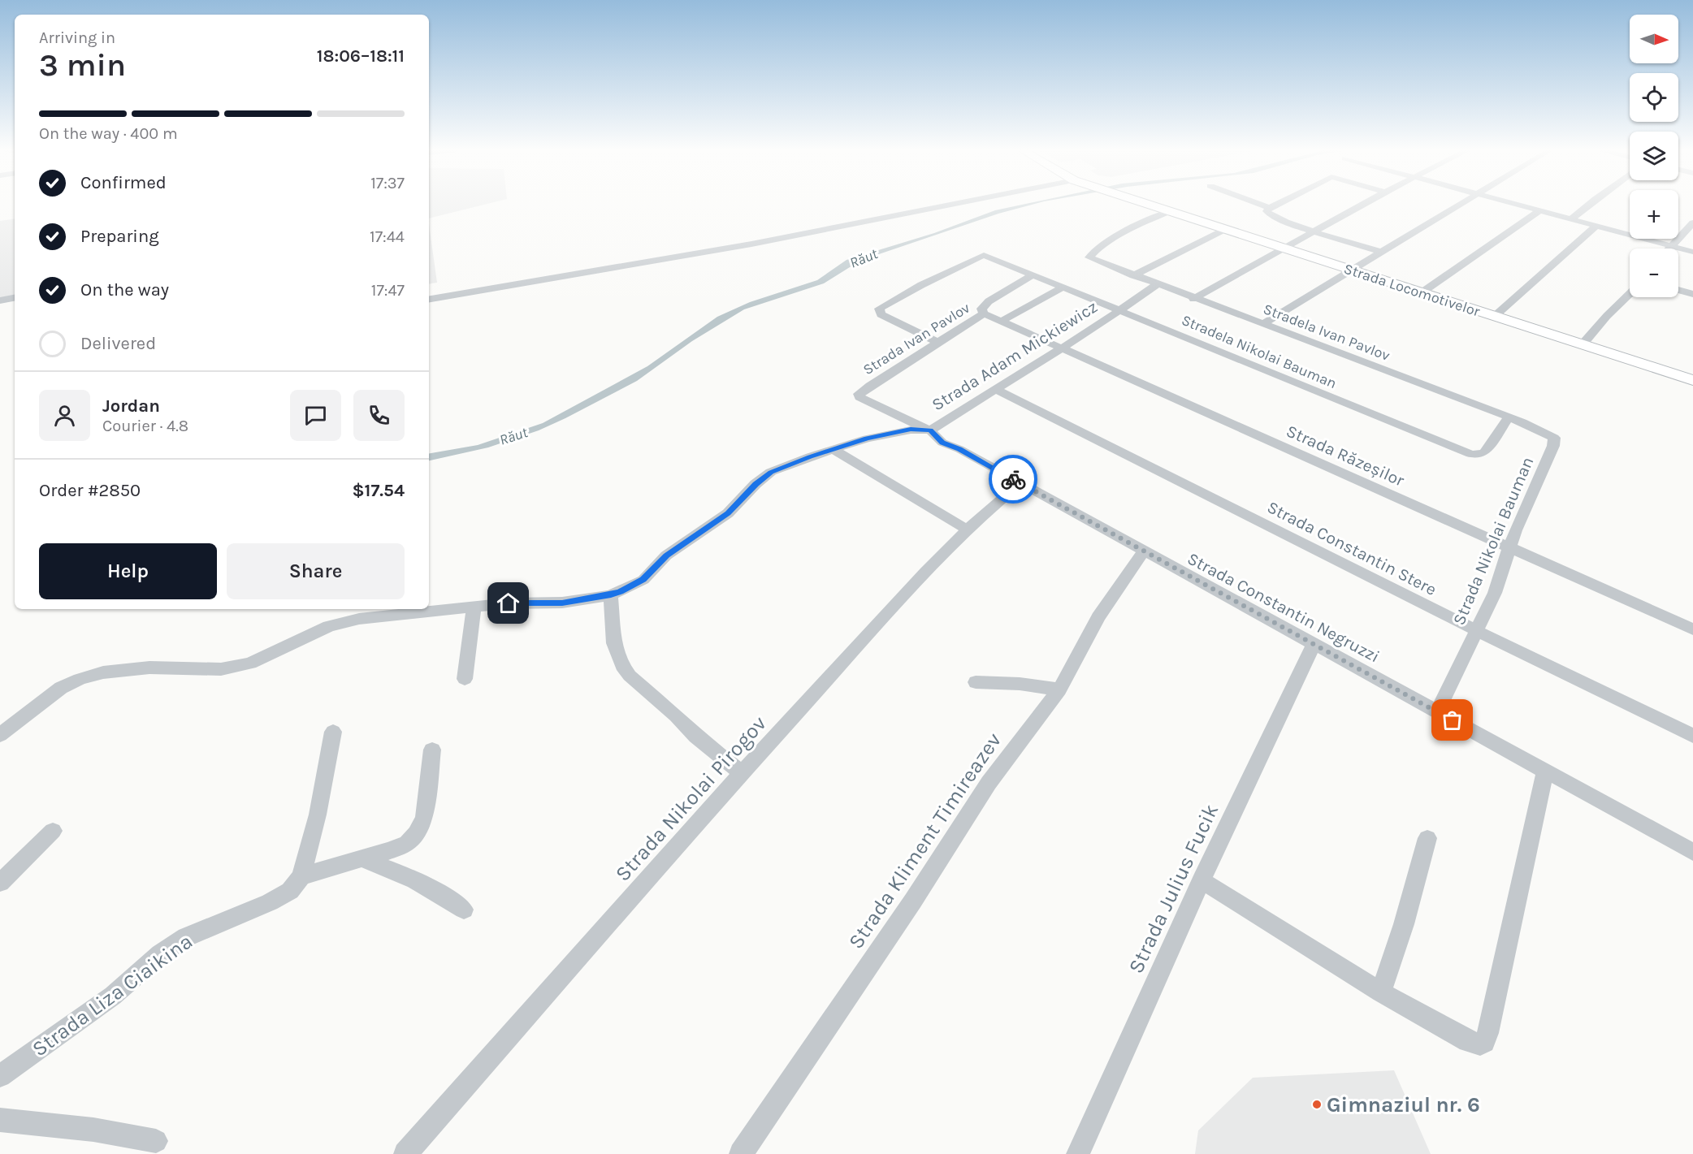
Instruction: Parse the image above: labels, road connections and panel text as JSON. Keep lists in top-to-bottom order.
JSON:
{
  "streets": {
    "main road": ["Strada Locomotivelor"],
    "street": [
      "Stradela Ivan Pavlov",
      "Strada Ivan Pavlov",
      "Stradela Nikolai Bauman",
      "Strada Adam Mickiewicz",
      "Strada Răzeșilor",
      "Strada Nikolai Bauman",
      "Strada Constantin Stere",
      "Strada Constantin Negruzzi",
      "Strada Nikolai Pirogov",
      "Strada Kliment Timireazev",
      "Strada Julius Fucik",
      "Strada Liza Ciaikina"
    ]
  },
  "crossings": [
    ["Strada Locomotivelor", "Stradela Ivan Pavlov"],
    ["Stradela Ivan Pavlov", "Stradela Nikolai Bauman"],
    ["Stradela Ivan Pavlov", "Strada Adam Mickiewicz"],
    ["Stradela Ivan Pavlov", "Strada Nikolai Bauman"],
    ["Strada Ivan Pavlov", "Stradela Nikolai Bauman"],
    ["Strada Ivan Pavlov", "Strada Răzeșilor"],
    ["Strada Ivan Pavlov", "Strada Constantin Negruzzi"],
    ["Stradela Nikolai Bauman", "Strada Adam Mickiewicz"],
    ["Strada Adam Mickiewicz", "Strada Răzeșilor"],
    ["Strada Adam Mickiewicz", "Strada Constantin Stere"],
    ["Strada Adam Mickiewicz", "Strada Constantin Negruzzi"],
    ["Strada Răzeșilor", "Strada Nikolai Bauman"],
    ["Strada Nikolai Bauman", "Strada Constantin Stere"],
    ["Strada Nikolai Bauman", "Strada Constantin Negruzzi"],
    ["Strada Constantin Negruzzi", "Strada Nikolai Pirogov"],
    ["Strada Constantin Negruzzi", "Strada Kliment Timireazev"],
    ["Strada Constantin Negruzzi", "Strada Julius Fucik"]
  ],
  "water": ["Răut"],
  "places": ["Gimnaziul nr. 6"],
  "north": "right",
  "page": {
    "map_buttons": ["+", "−"],
    "heading": ["3 min", "Arriving in", "18:06–18:11"],
    "panel": [
      "Jordan",
      "Courier · 4.8",
      "Order #2850",
      "$17.54"
    ],
    "bar": "On the way · 400 m",
    "list": [
      ["Confirmed", "17:37"],
      ["Preparing", "17:44"],
      ["On the way", "17:47"],
      "Delivered"
    ],
    "buttons": ["Help", "Share"]
  }
}
